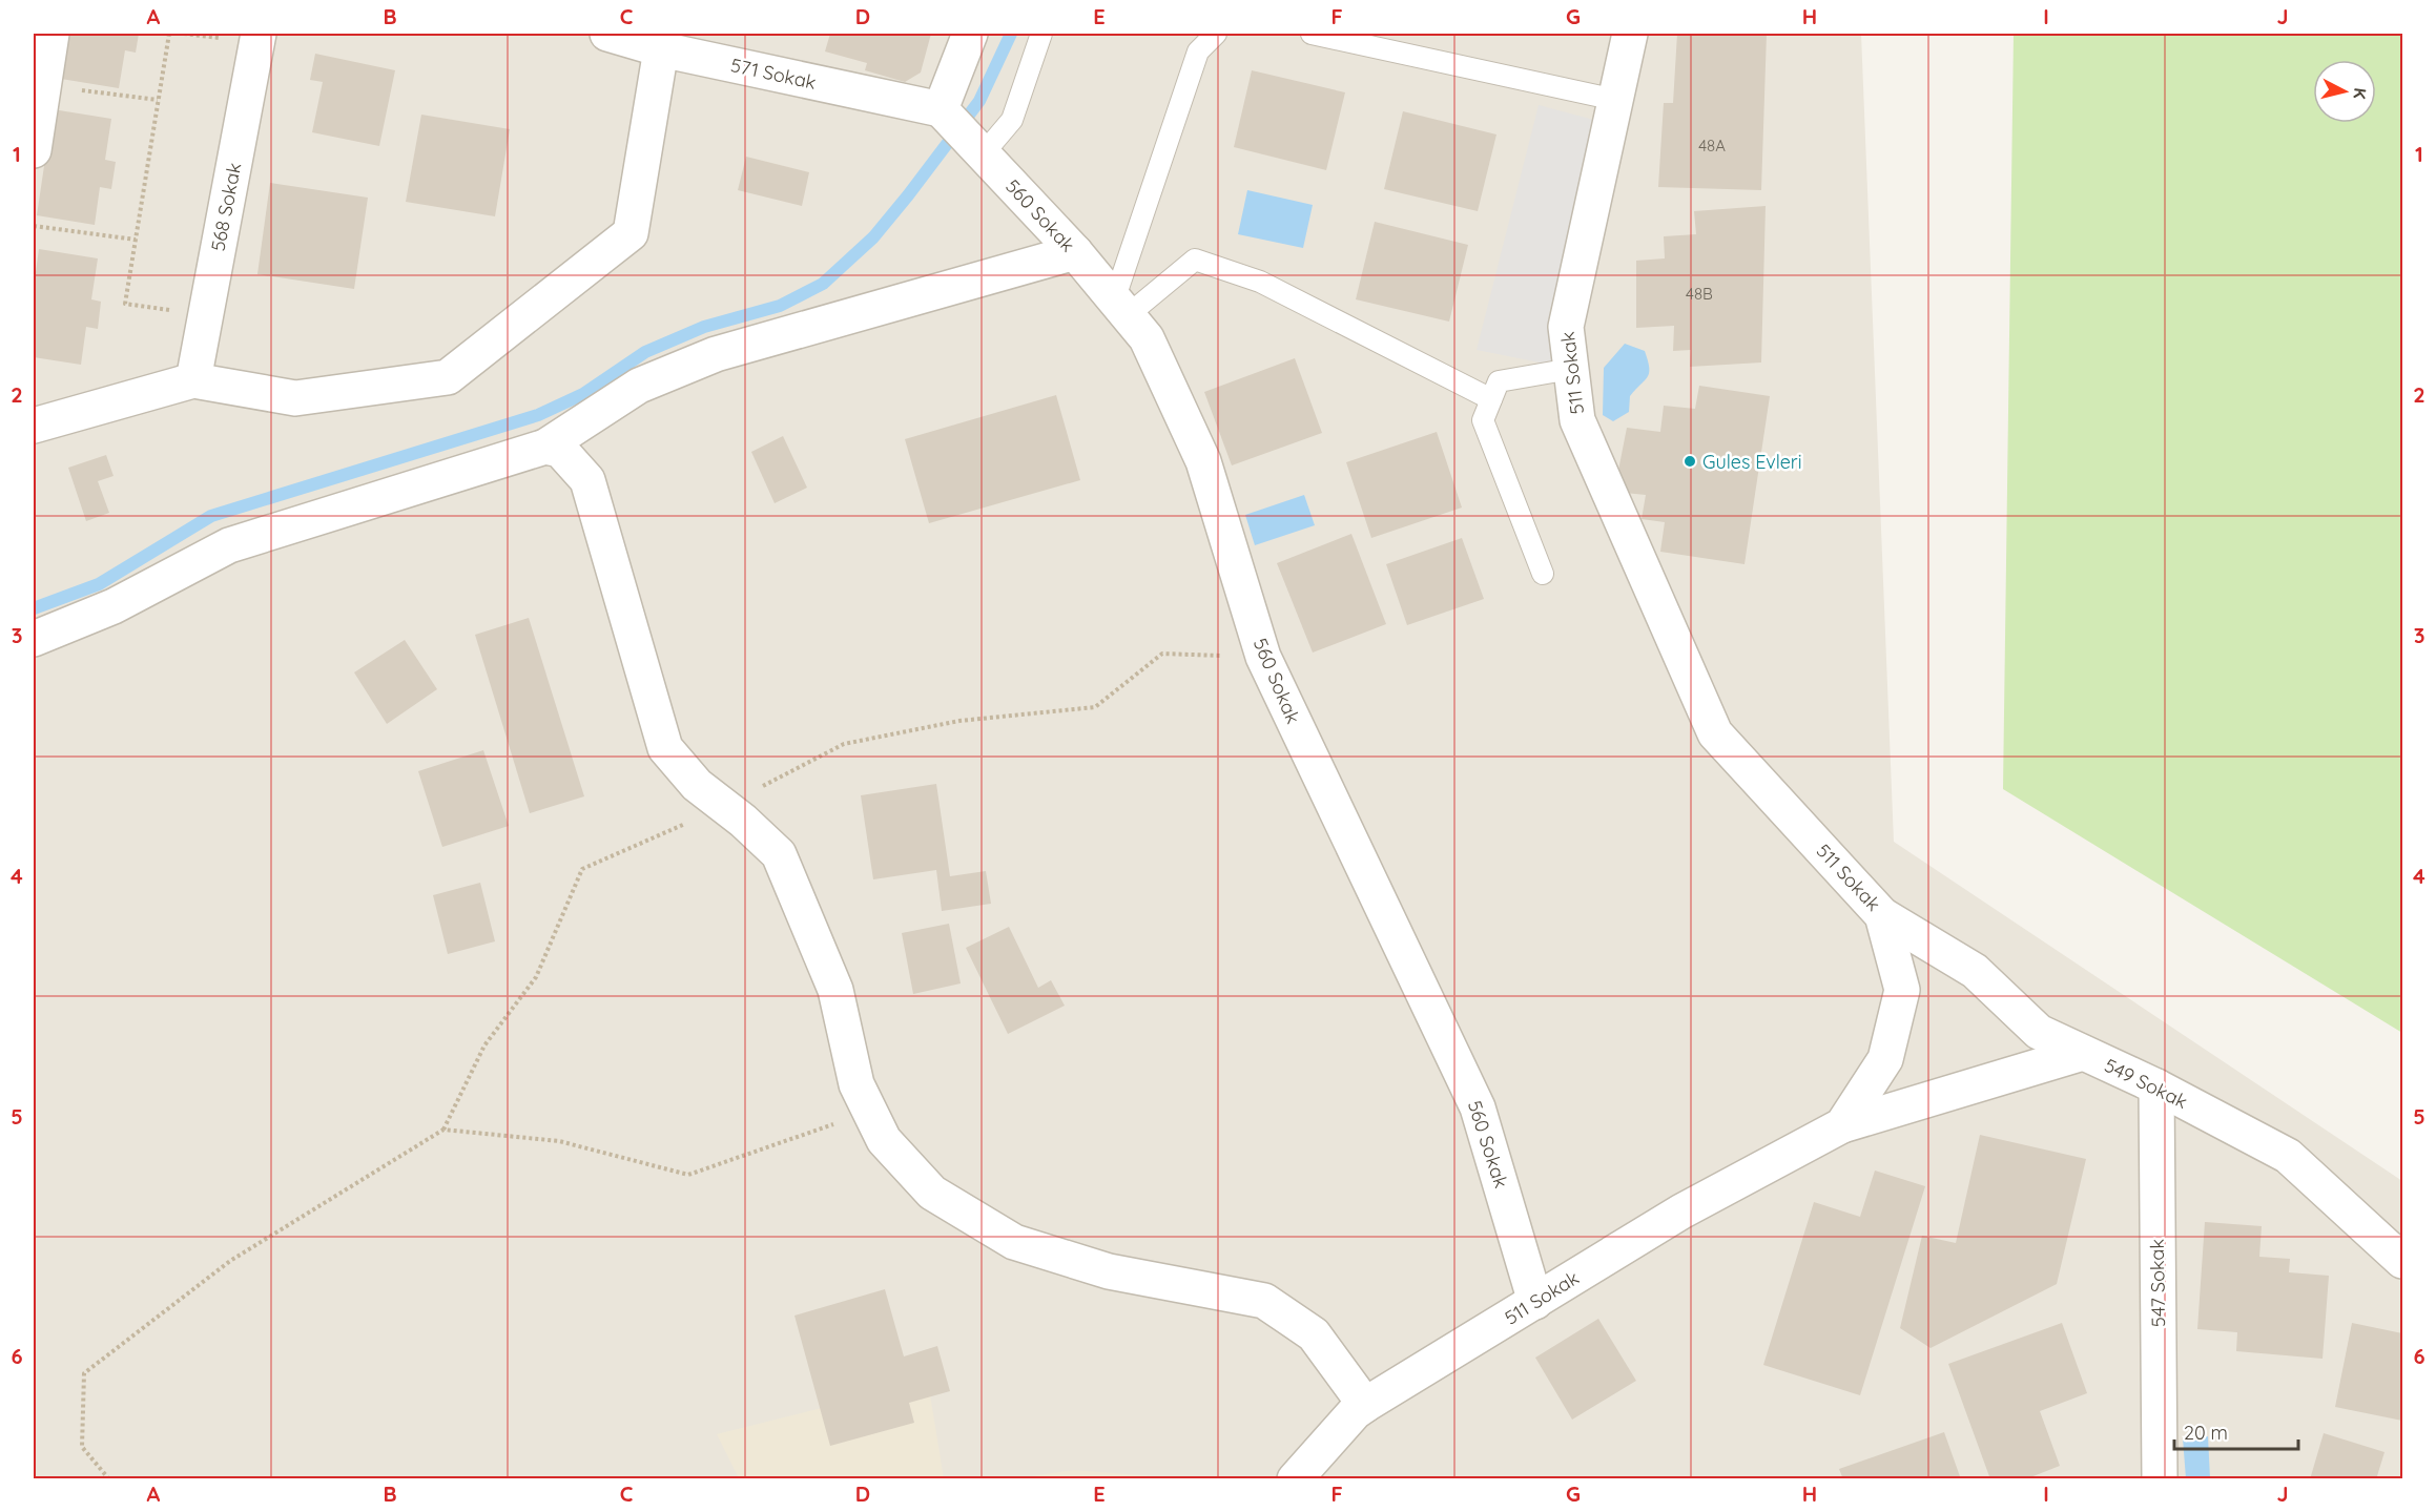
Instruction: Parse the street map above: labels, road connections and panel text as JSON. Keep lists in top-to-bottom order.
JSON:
{
  "streets": {
    "street": [
      "571 Sokak",
      "568 Sokak",
      "560 Sokak",
      "511 Sokak",
      "549 Sokak",
      "547 Sokak"
    ]
  },
  "crossings": [
    ["571 Sokak", "560 Sokak"],
    ["560 Sokak", "511 Sokak"],
    ["511 Sokak", "549 Sokak"],
    ["549 Sokak", "547 Sokak"]
  ],
  "places": ["Gules Evleri"],
  "house_numbers": ["48A", "48B"],
  "scale_bar": "20 m",
  "north": "right",
  "grid": {
    "columns": [
      "A",
      "B",
      "C",
      "D",
      "E",
      "F",
      "G",
      "H",
      "I",
      "J"
    ],
    "rows": [
      "1",
      "2",
      "3",
      "4",
      "5",
      "6"
    ]
  }
}
